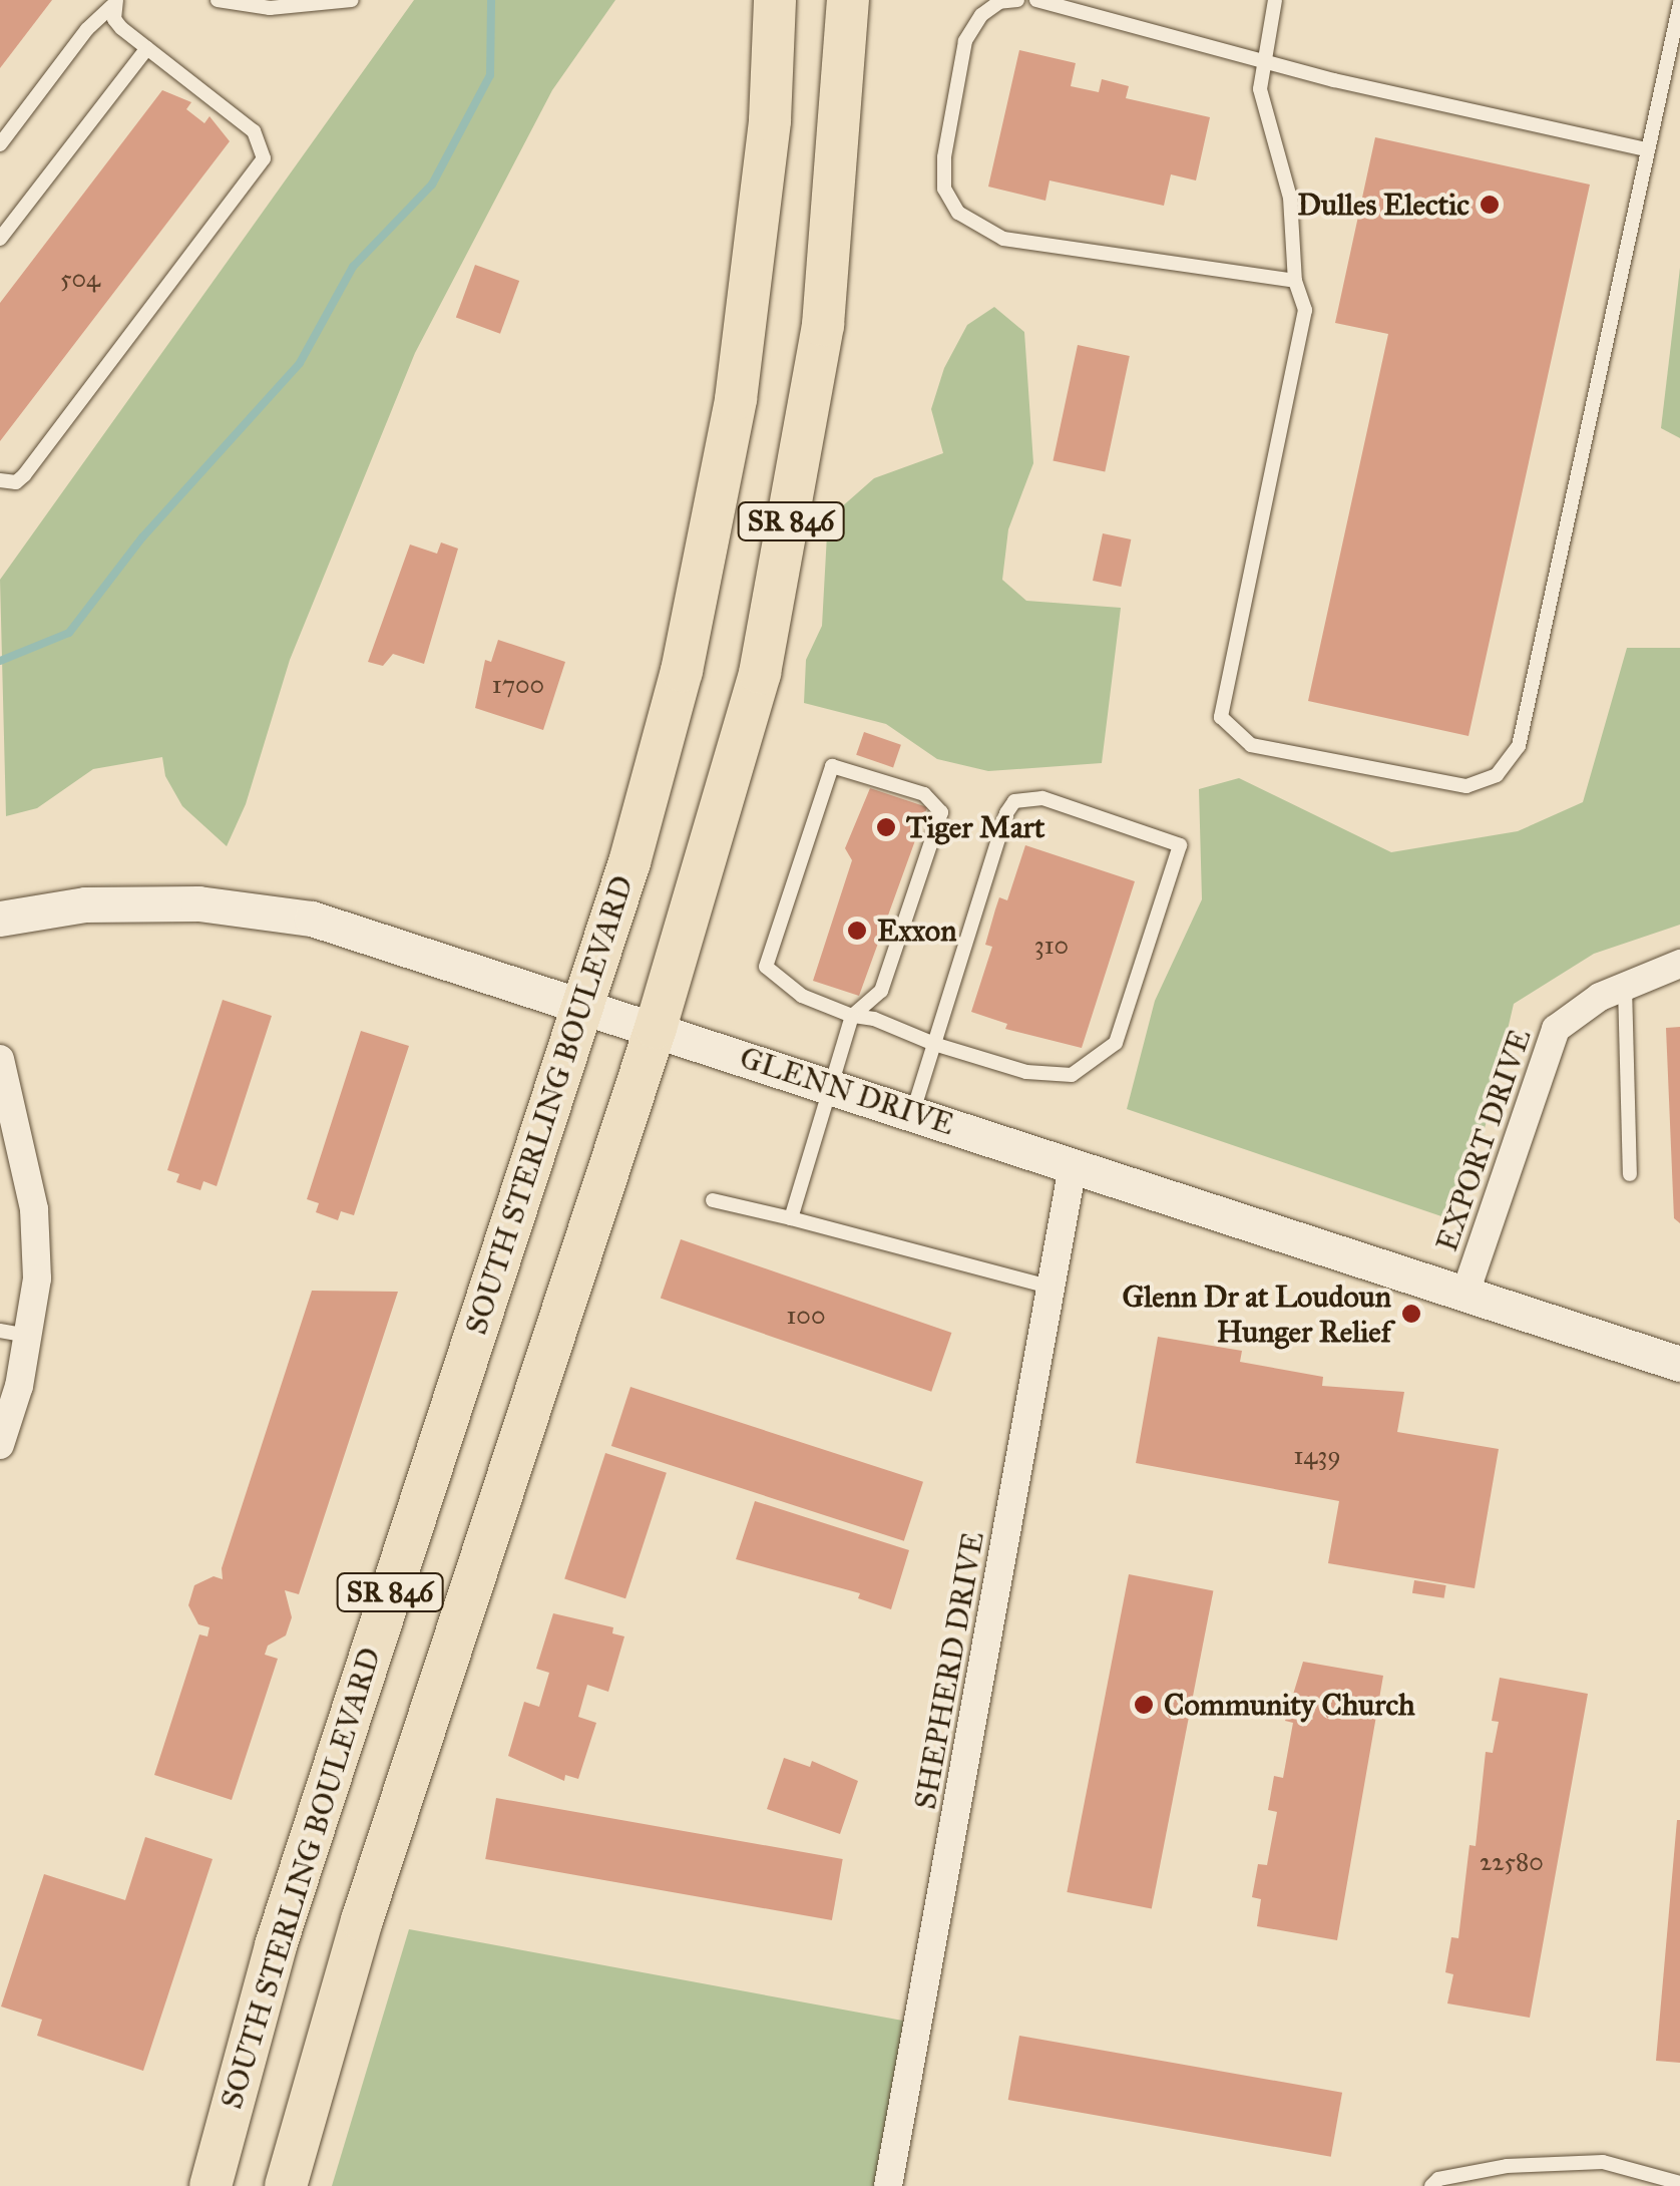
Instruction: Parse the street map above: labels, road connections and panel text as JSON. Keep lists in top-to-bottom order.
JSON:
{
  "streets": {
    "main road": ["SR 846", "SOUTH STERLING BOULEVARD"],
    "street": ["GLENN DRIVE", "EXPORT DRIVE", "SHEPHERD DRIVE"]
  },
  "crossings": [
    ["SR 846", "GLENN DRIVE"],
    ["GLENN DRIVE", "SOUTH STERLING BOULEVARD"],
    ["GLENN DRIVE", "EXPORT DRIVE"],
    ["GLENN DRIVE", "SHEPHERD DRIVE"]
  ],
  "places": [
    "Dulles Electic",
    "Tiger Mart",
    "Exxon",
    "Glenn Dr at Loudoun Hunger Relief",
    "Community Church"
  ],
  "house_numbers": [
    "504",
    "1700",
    "310",
    "100",
    "1439",
    "22580"
  ]
}
